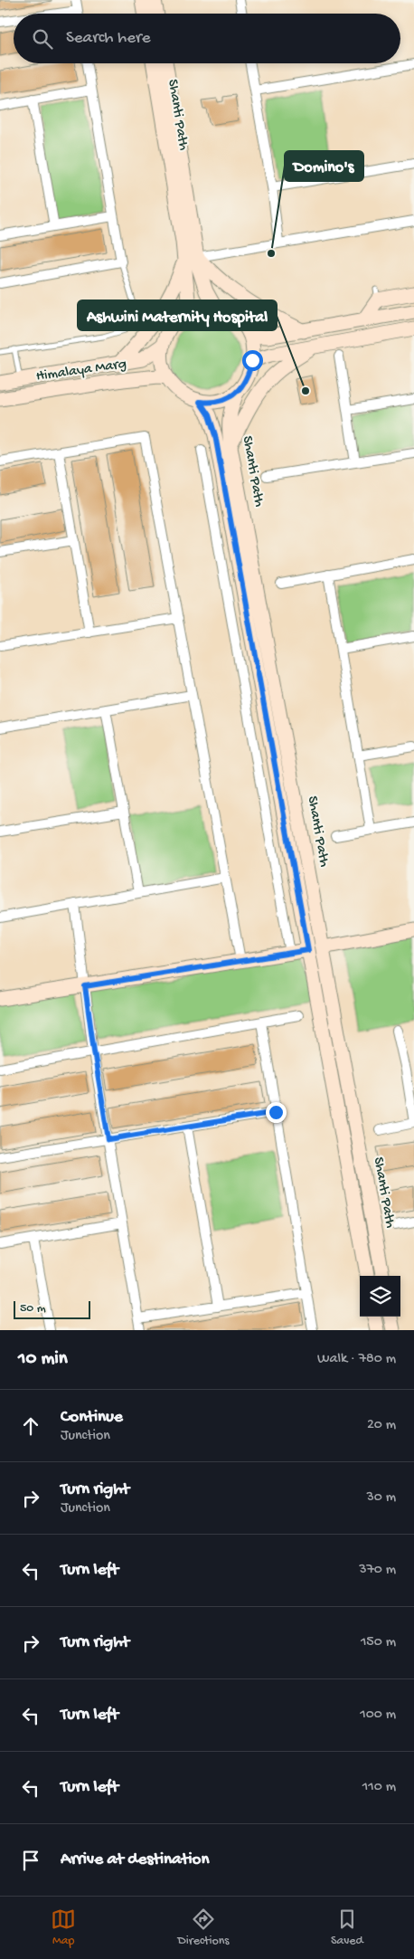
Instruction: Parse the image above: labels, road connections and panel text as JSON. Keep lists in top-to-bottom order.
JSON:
{
  "streets": {
    "main road": ["Shanti Path", "Himalaya Marg"]
  },
  "crossings": [
    ["Shanti Path", "Himalaya Marg"]
  ],
  "places": ["Domino's", "Ashwini Maternity Hospital"],
  "scale_bar": "50 m",
  "page": {
    "search": "Search here",
    "scale": "50 m",
    "heading": ["10 min", "Walk · 780 m"],
    "list": [
      ["Continue", "Junction", "20 m"],
      ["Turn right", "Junction", "30 m"],
      ["Turn left", "370 m"],
      ["Turn right", "150 m"],
      ["Turn left", "100 m"],
      ["Turn left", "110 m"],
      "Arrive at destination"
    ],
    "nav": ["Map", "Directions", "Saved"]
  }
}
